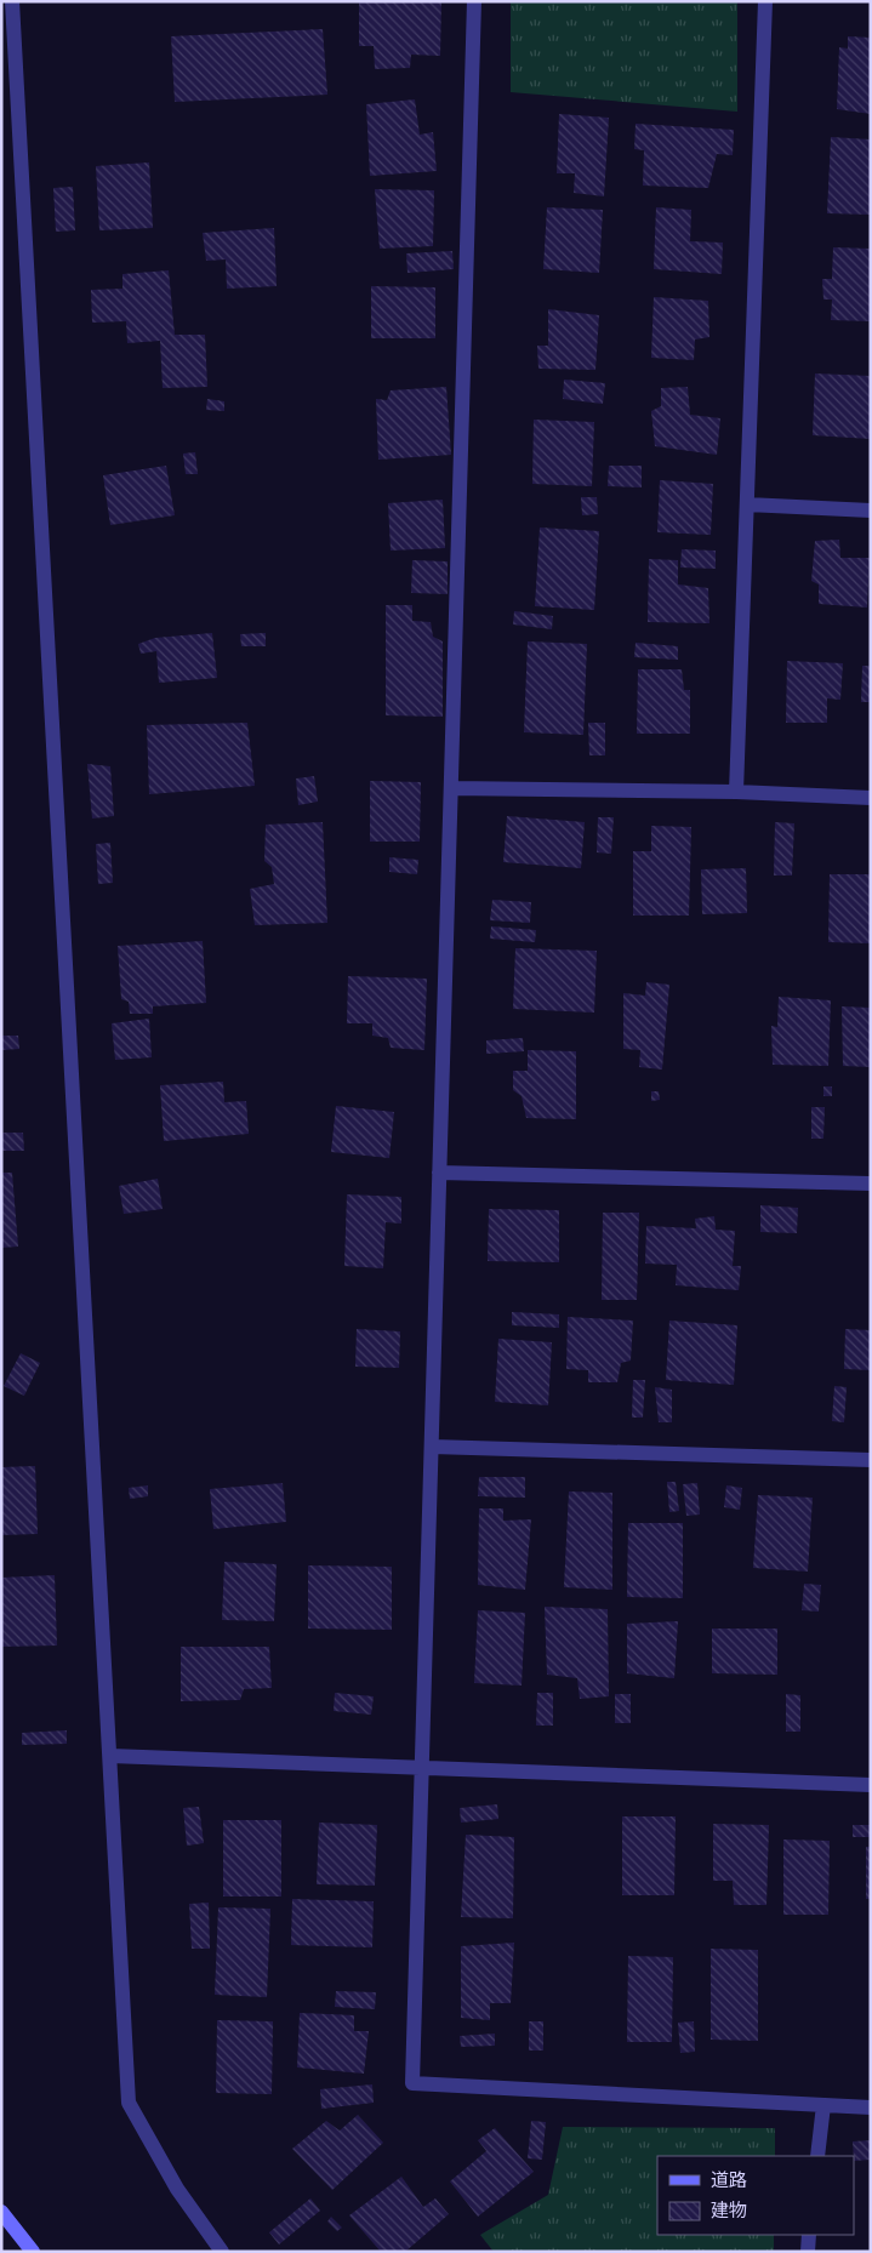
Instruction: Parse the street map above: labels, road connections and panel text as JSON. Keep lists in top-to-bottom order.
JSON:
{
  "legend": ["道路", "建物"]
}
